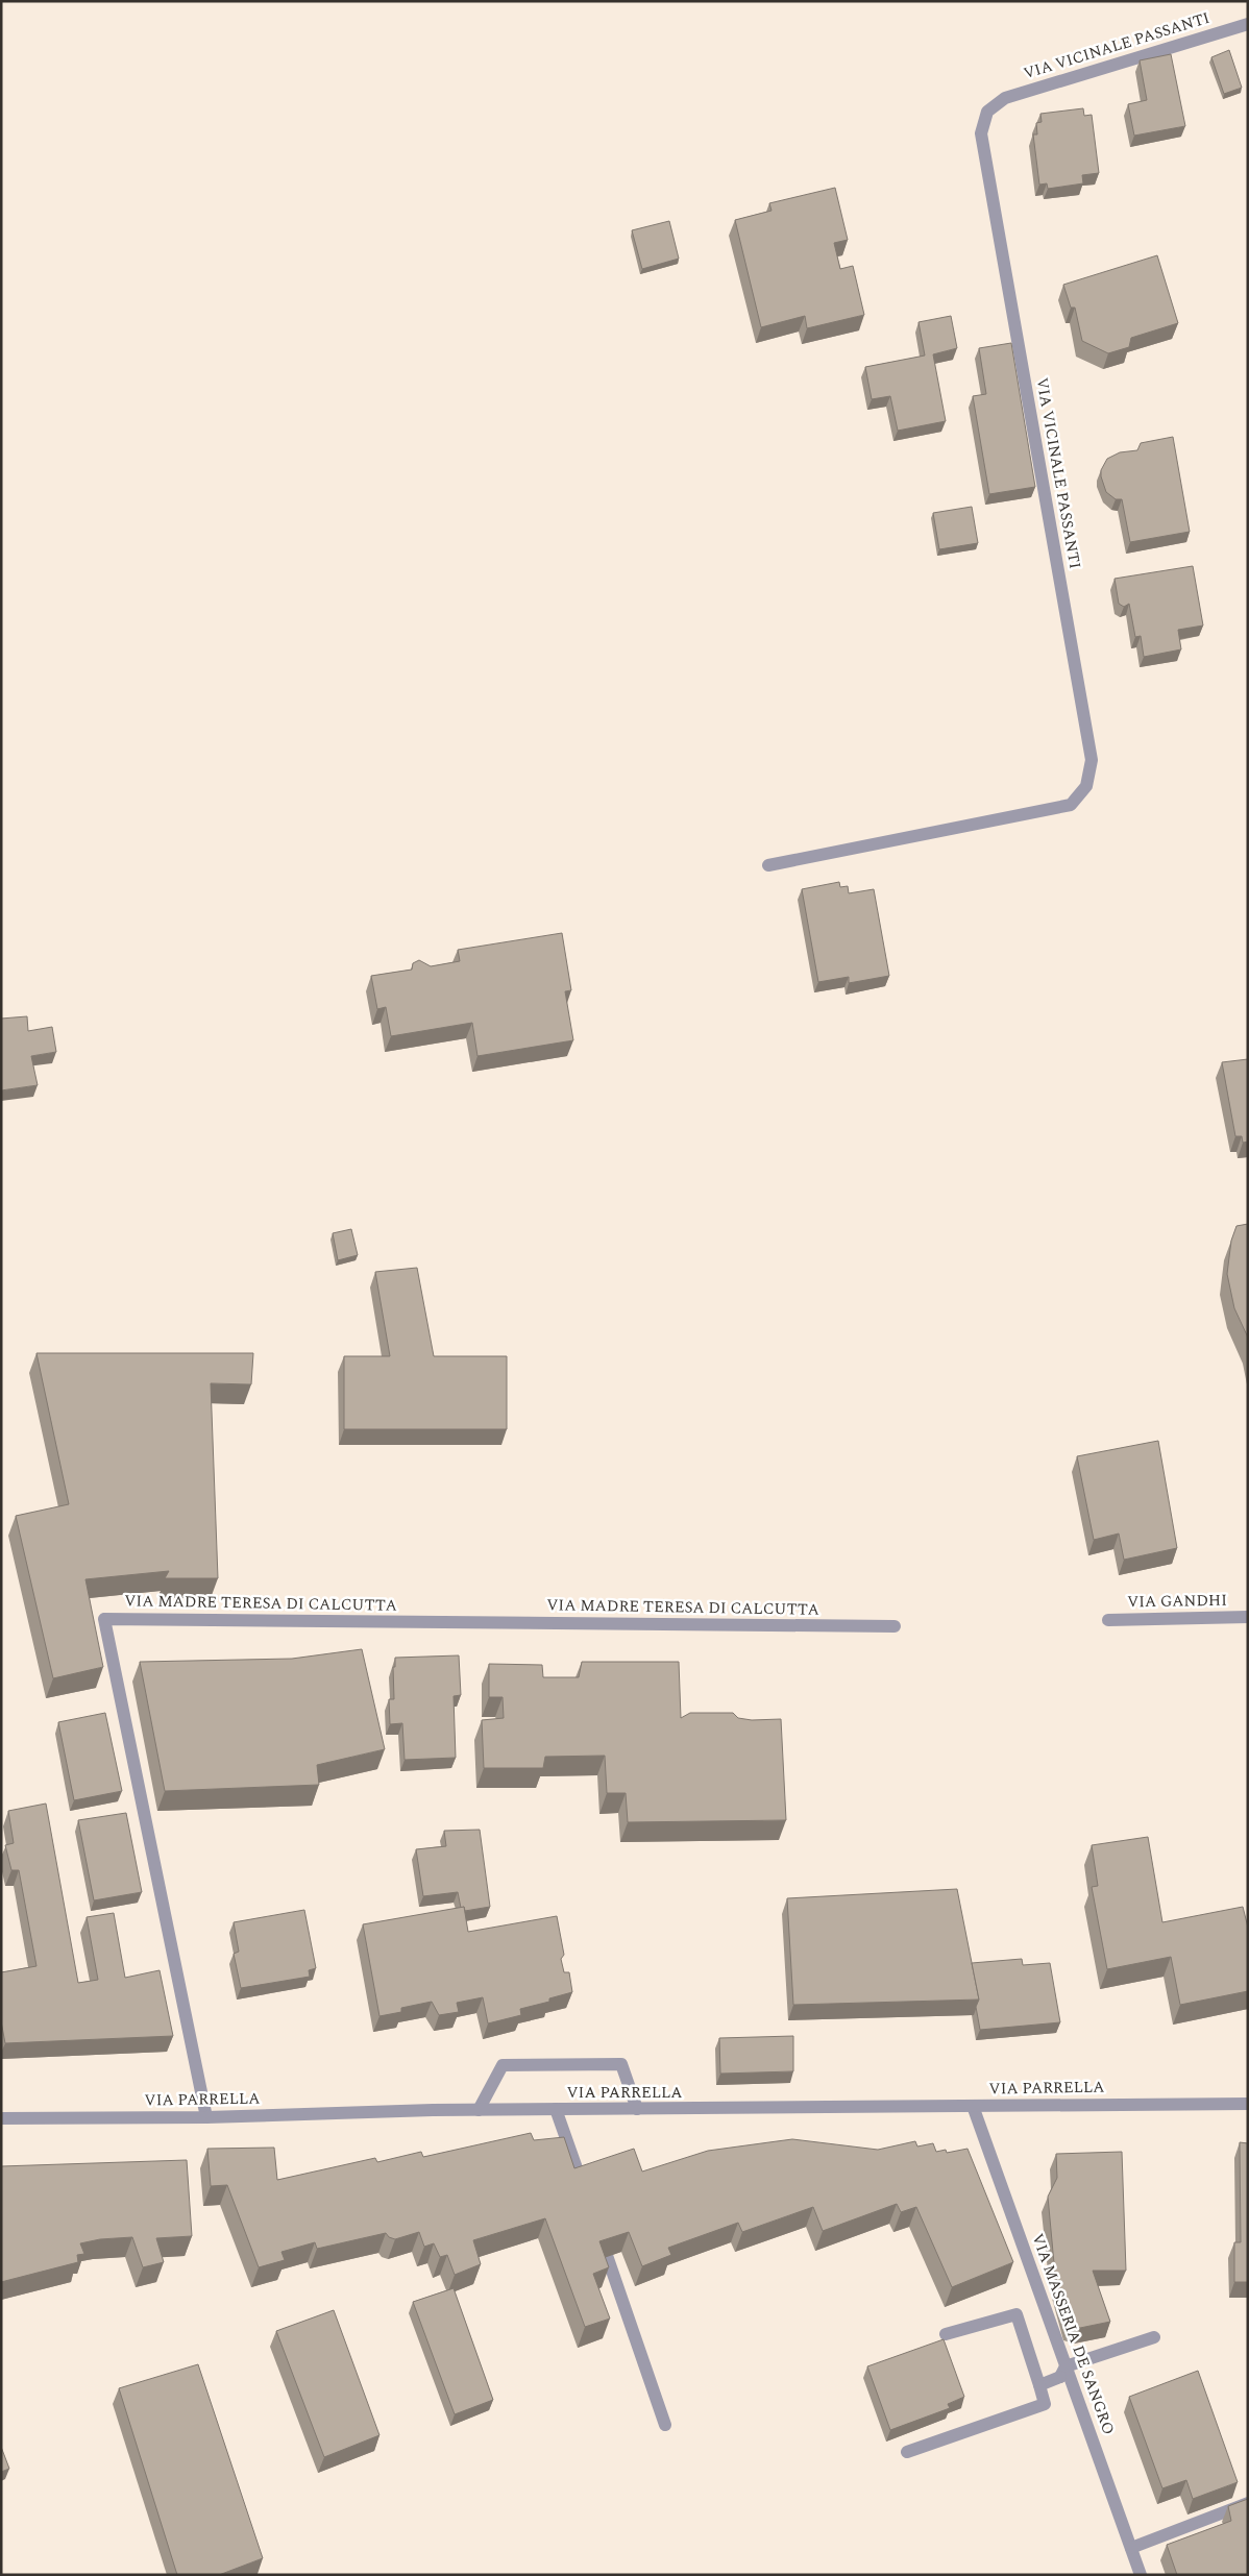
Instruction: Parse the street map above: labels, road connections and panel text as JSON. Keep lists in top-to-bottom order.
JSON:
{
  "streets": {
    "street": [
      "VIA VICINALE PASSANTI",
      "VIA GANDHI",
      "VIA MADRE TERESA DI CALCUTTA",
      "VIA PARRELLA",
      "VIA MASSERIA DE SANGRO"
    ]
  },
  "crossings": [
    ["VIA MADRE TERESA DI CALCUTTA", "VIA PARRELLA"],
    ["VIA PARRELLA", "VIA MASSERIA DE SANGRO"]
  ]
}
